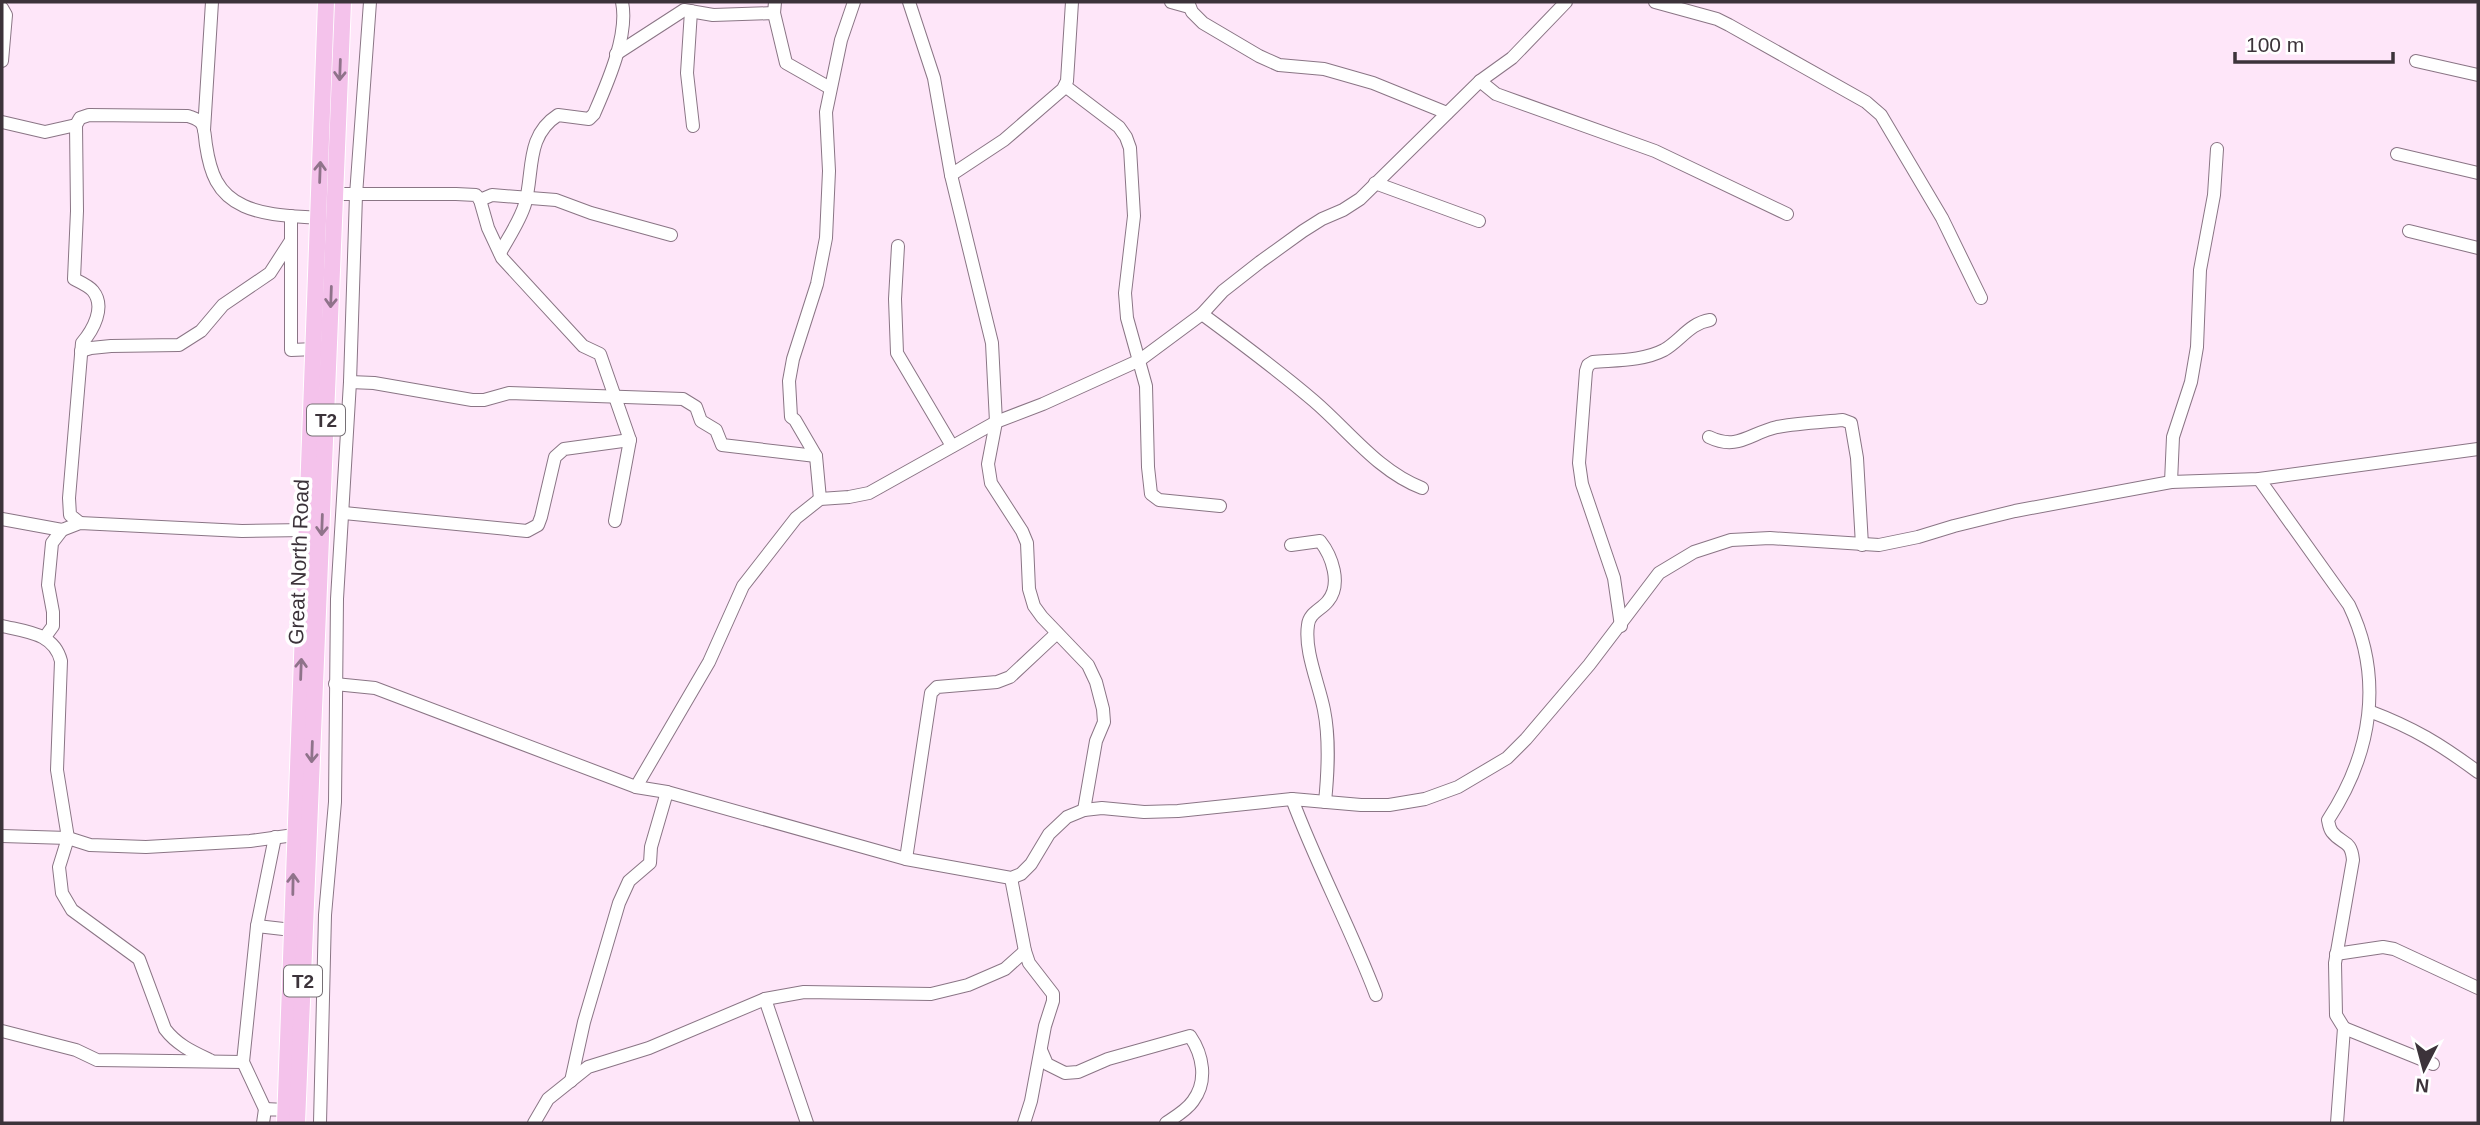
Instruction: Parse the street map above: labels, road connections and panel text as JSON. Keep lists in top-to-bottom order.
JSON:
{
  "streets": {
    "main road": ["T2", "Great North Road"]
  },
  "scale_bar": "100 m",
  "north": "bottom"
}
